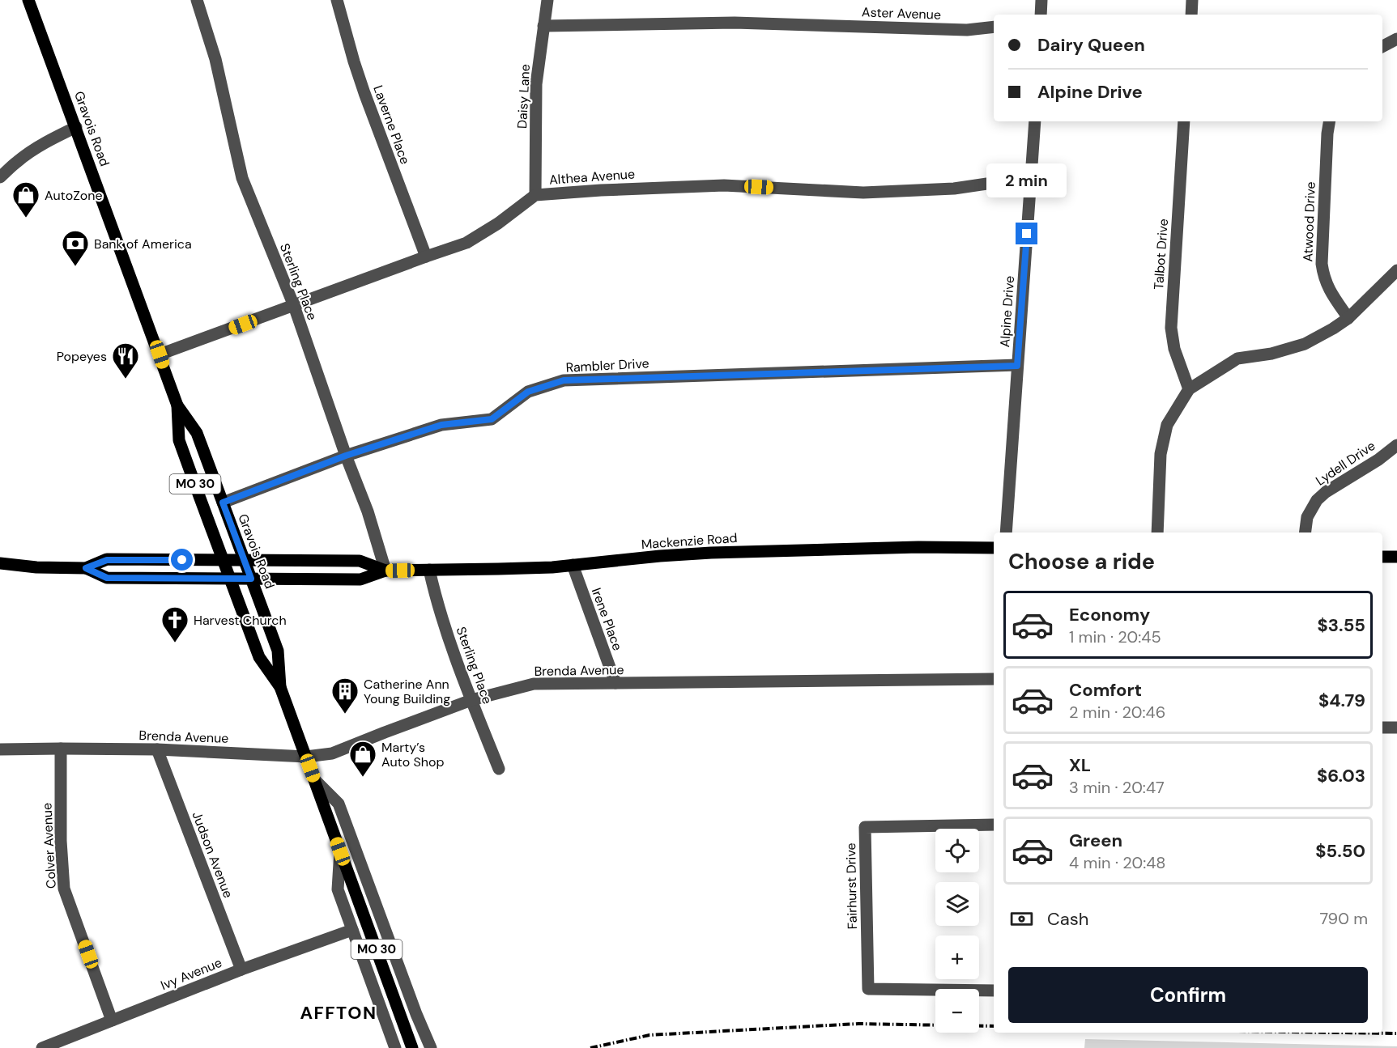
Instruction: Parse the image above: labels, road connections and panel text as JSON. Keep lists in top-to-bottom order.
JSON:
{
  "streets": {
    "main road": ["Gravois Road", "MO 30", "Mackenzie Road"],
    "street": [
      "Aster Avenue",
      "Daisy Lane",
      "Laverne Place",
      "Althea Avenue",
      "Atwood Drive",
      "Talbot Drive",
      "Sterling Place",
      "Alpine Drive",
      "Rambler Drive",
      "Lydell Drive",
      "Irene Place",
      "Brenda Avenue",
      "Colver Avenue",
      "Judson Avenue",
      "Fairhurst Drive",
      "Ivy Avenue"
    ]
  },
  "crossings": [
    ["Aster Avenue", "Daisy Lane"],
    ["Daisy Lane", "Althea Avenue"],
    ["Laverne Place", "Althea Avenue"],
    ["Gravois Road", "Althea Avenue"],
    ["Gravois Road", "Rambler Drive"],
    ["Gravois Road", "Mackenzie Road"],
    ["Gravois Road", "Brenda Avenue"],
    ["Gravois Road", "Ivy Avenue"],
    ["Althea Avenue", "Sterling Place"],
    ["Althea Avenue", "Alpine Drive"],
    ["Sterling Place", "Rambler Drive"],
    ["Sterling Place", "Mackenzie Road"],
    ["Sterling Place", "Brenda Avenue"],
    ["Alpine Drive", "Rambler Drive"],
    ["Mackenzie Road", "Irene Place"],
    ["Irene Place", "Brenda Avenue"],
    ["Brenda Avenue", "Colver Avenue"],
    ["Brenda Avenue", "Judson Avenue"],
    ["Colver Avenue", "Ivy Avenue"],
    ["Judson Avenue", "Ivy Avenue"]
  ],
  "districts": ["AFFTON"],
  "places": {
    "shop": ["AutoZone", "Marty’s Auto Shop"],
    "bank": ["Bank of America"],
    "restaurant": ["Popeyes"],
    "church": ["Harvest Church"],
    "building": ["Catherine Ann Young Building"]
  },
  "page": {
    "banner": ["Dairy Queen", "Alpine Drive"],
    "bubble": "2 min",
    "heading": "Choose a ride",
    "list": [
      {
        "name": "Economy",
        "note": "1 min · 20:45",
        "value": "$3.55"
      },
      {
        "name": "Comfort",
        "note": "2 min · 20:46",
        "value": "$4.79"
      },
      {
        "name": "XL",
        "note": "3 min · 20:47",
        "value": "$6.03"
      },
      {
        "name": "Green",
        "note": "4 min · 20:48",
        "value": "$5.50"
      }
    ],
    "map_buttons": ["+", "−"],
    "pay": ["Cash", "790 m"],
    "buttons": "Confirm"
  }
}
